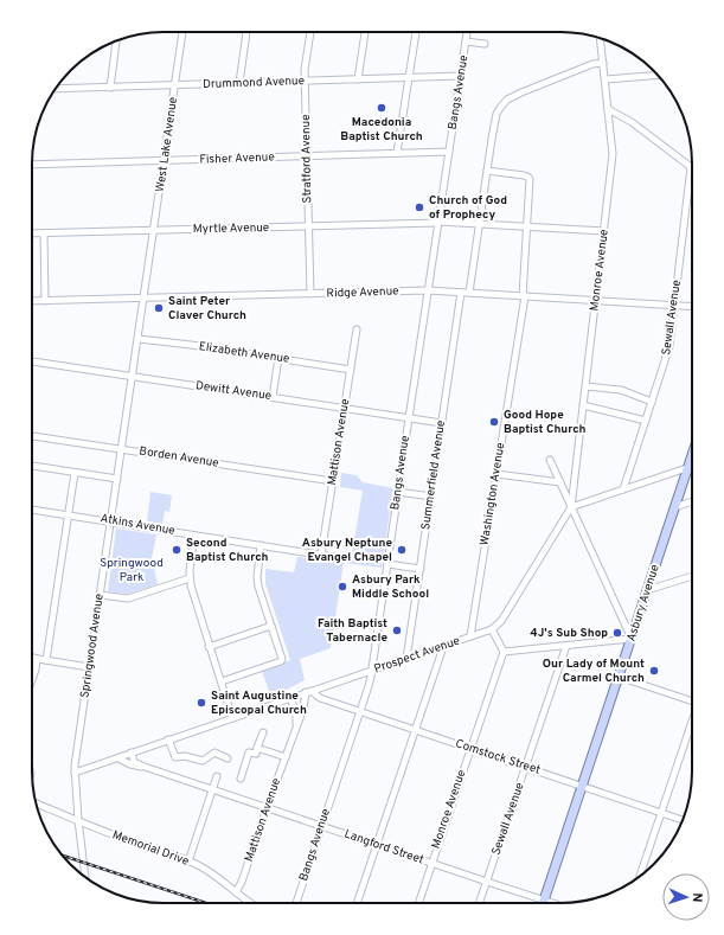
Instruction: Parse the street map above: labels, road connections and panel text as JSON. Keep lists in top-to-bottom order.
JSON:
{
  "streets": {
    "main road": ["Asbury Avenue"],
    "street": [
      "Drummond Avenue",
      "Bangs Avenue",
      "West Lake Avenue",
      "Fisher Avenue",
      "Stratford Avenue",
      "Myrtle Avenue",
      "Monroe Avenue",
      "Ridge Avenue",
      "Sewall Avenue",
      "Elizabeth Avenue",
      "Dewitt Avenue",
      "Mattison Avenue",
      "Borden Avenue",
      "Summerfield Avenue",
      "Washington Avenue",
      "Atkins Avenue",
      "Springwood Avenue",
      "Prospect Avenue",
      "Comstock Street",
      "Langford Street",
      "Memorial Drive"
    ]
  },
  "crossings": [
    ["Drummond Avenue", "Bangs Avenue"],
    ["Drummond Avenue", "West Lake Avenue"],
    ["Drummond Avenue", "Stratford Avenue"],
    ["Bangs Avenue", "Fisher Avenue"],
    ["Bangs Avenue", "Myrtle Avenue"],
    ["Bangs Avenue", "Ridge Avenue"],
    ["Bangs Avenue", "Dewitt Avenue"],
    ["Bangs Avenue", "Prospect Avenue"],
    ["Bangs Avenue", "Comstock Street"],
    ["Bangs Avenue", "Langford Street"],
    ["West Lake Avenue", "Fisher Avenue"],
    ["West Lake Avenue", "Myrtle Avenue"],
    ["West Lake Avenue", "Springwood Avenue"],
    ["Fisher Avenue", "Stratford Avenue"],
    ["Stratford Avenue", "Myrtle Avenue"],
    ["Stratford Avenue", "Ridge Avenue"],
    ["Myrtle Avenue", "Monroe Avenue"],
    ["Myrtle Avenue", "Washington Avenue"],
    ["Monroe Avenue", "Ridge Avenue"],
    ["Monroe Avenue", "Comstock Street"],
    ["Monroe Avenue", "Langford Street"],
    ["Ridge Avenue", "Sewall Avenue"],
    ["Ridge Avenue", "Summerfield Avenue"],
    ["Ridge Avenue", "Washington Avenue"],
    ["Ridge Avenue", "Springwood Avenue"],
    ["Sewall Avenue", "Comstock Street"],
    ["Sewall Avenue", "Langford Street"],
    ["Elizabeth Avenue", "Mattison Avenue"],
    ["Elizabeth Avenue", "Springwood Avenue"],
    ["Dewitt Avenue", "Mattison Avenue"],
    ["Dewitt Avenue", "Summerfield Avenue"],
    ["Dewitt Avenue", "Springwood Avenue"],
    ["Mattison Avenue", "Borden Avenue"],
    ["Mattison Avenue", "Atkins Avenue"],
    ["Mattison Avenue", "Prospect Avenue"],
    ["Mattison Avenue", "Comstock Street"],
    ["Mattison Avenue", "Langford Street"],
    ["Mattison Avenue", "Memorial Drive"],
    ["Borden Avenue", "Springwood Avenue"],
    ["Summerfield Avenue", "Prospect Avenue"],
    ["Washington Avenue", "Prospect Avenue"],
    ["Atkins Avenue", "Springwood Avenue"],
    ["Asbury Avenue", "Comstock Street"],
    ["Asbury Avenue", "Langford Street"],
    ["Springwood Avenue", "Prospect Avenue"],
    ["Springwood Avenue", "Memorial Drive"],
    ["Prospect Avenue", "Comstock Street"],
    ["Prospect Avenue", "Langford Street"]
  ],
  "parks": ["Springwood Park"],
  "places": [
    "Macedonia Baptist Church",
    "Church of God of Prophecy",
    "Saint Peter Claver Church",
    "Good Hope Baptist Church",
    "Second Baptist Church",
    "Asbury Neptune Evangel Chapel",
    "Asbury Park Middle School",
    "Faith Baptist Tabernacle",
    "4J's Sub Shop",
    "Our Lady of Mount Carmel Church",
    "Saint Augustine Episcopal Church"
  ],
  "north": "right"
}
